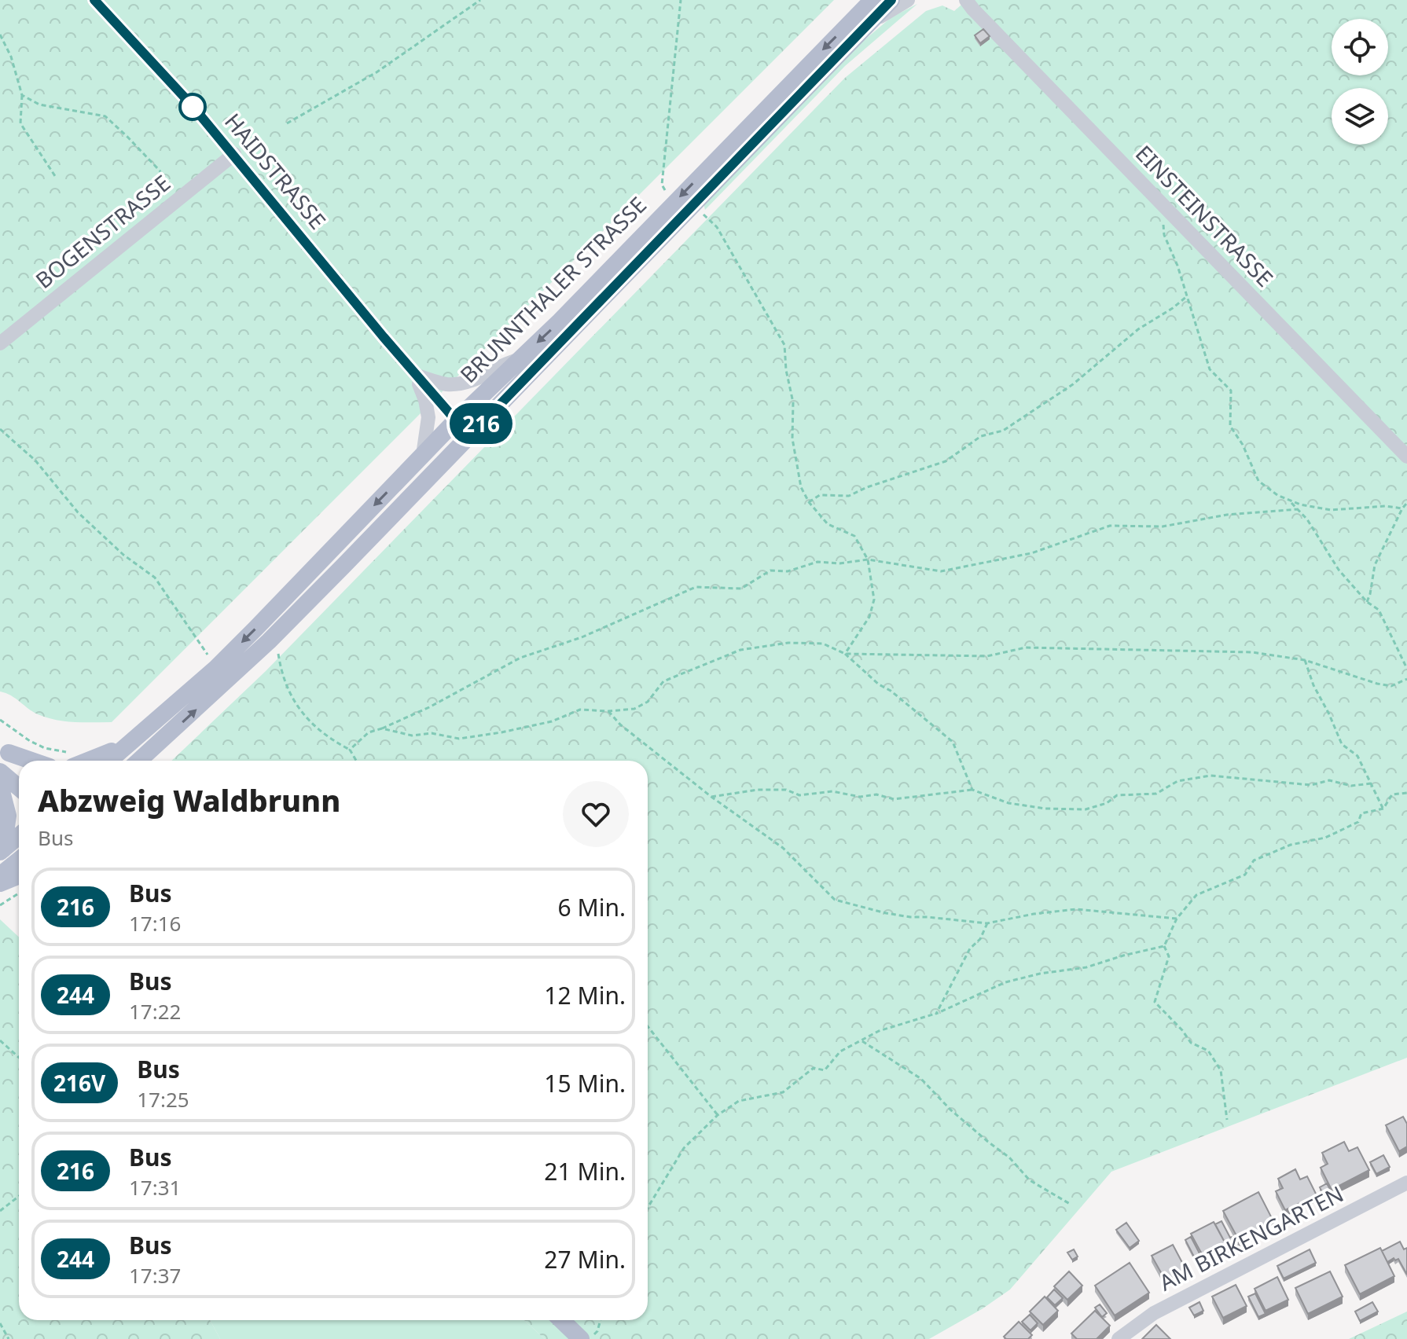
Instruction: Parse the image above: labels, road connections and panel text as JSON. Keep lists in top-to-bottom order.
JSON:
{
  "streets": {
    "main road": ["BRUNNTHALER STRASSE"],
    "street": [
      "HAIDSTRASSE",
      "EINSTEINSTRASSE",
      "BOGENSTRASSE",
      "AM BIRKENGARTEN"
    ]
  },
  "crossings": [
    ["HAIDSTRASSE", "BOGENSTRASSE"],
    ["HAIDSTRASSE", "BRUNNTHALER STRASSE"]
  ],
  "lines": ["bus line 216"],
  "page": {
    "on_map": "216",
    "heading": ["Abzweig Waldbrunn", "Bus"],
    "list": [
      {
        "mark": "216",
        "name": "Bus",
        "note": "17:16",
        "value": "6 Min."
      },
      {
        "mark": "244",
        "name": "Bus",
        "note": "17:22",
        "value": "12 Min."
      },
      {
        "mark": "216V",
        "name": "Bus",
        "note": "17:25",
        "value": "15 Min."
      },
      {
        "mark": "216",
        "name": "Bus",
        "note": "17:31",
        "value": "21 Min."
      },
      {
        "mark": "244",
        "name": "Bus",
        "note": "17:37",
        "value": "27 Min."
      }
    ]
  }
}
